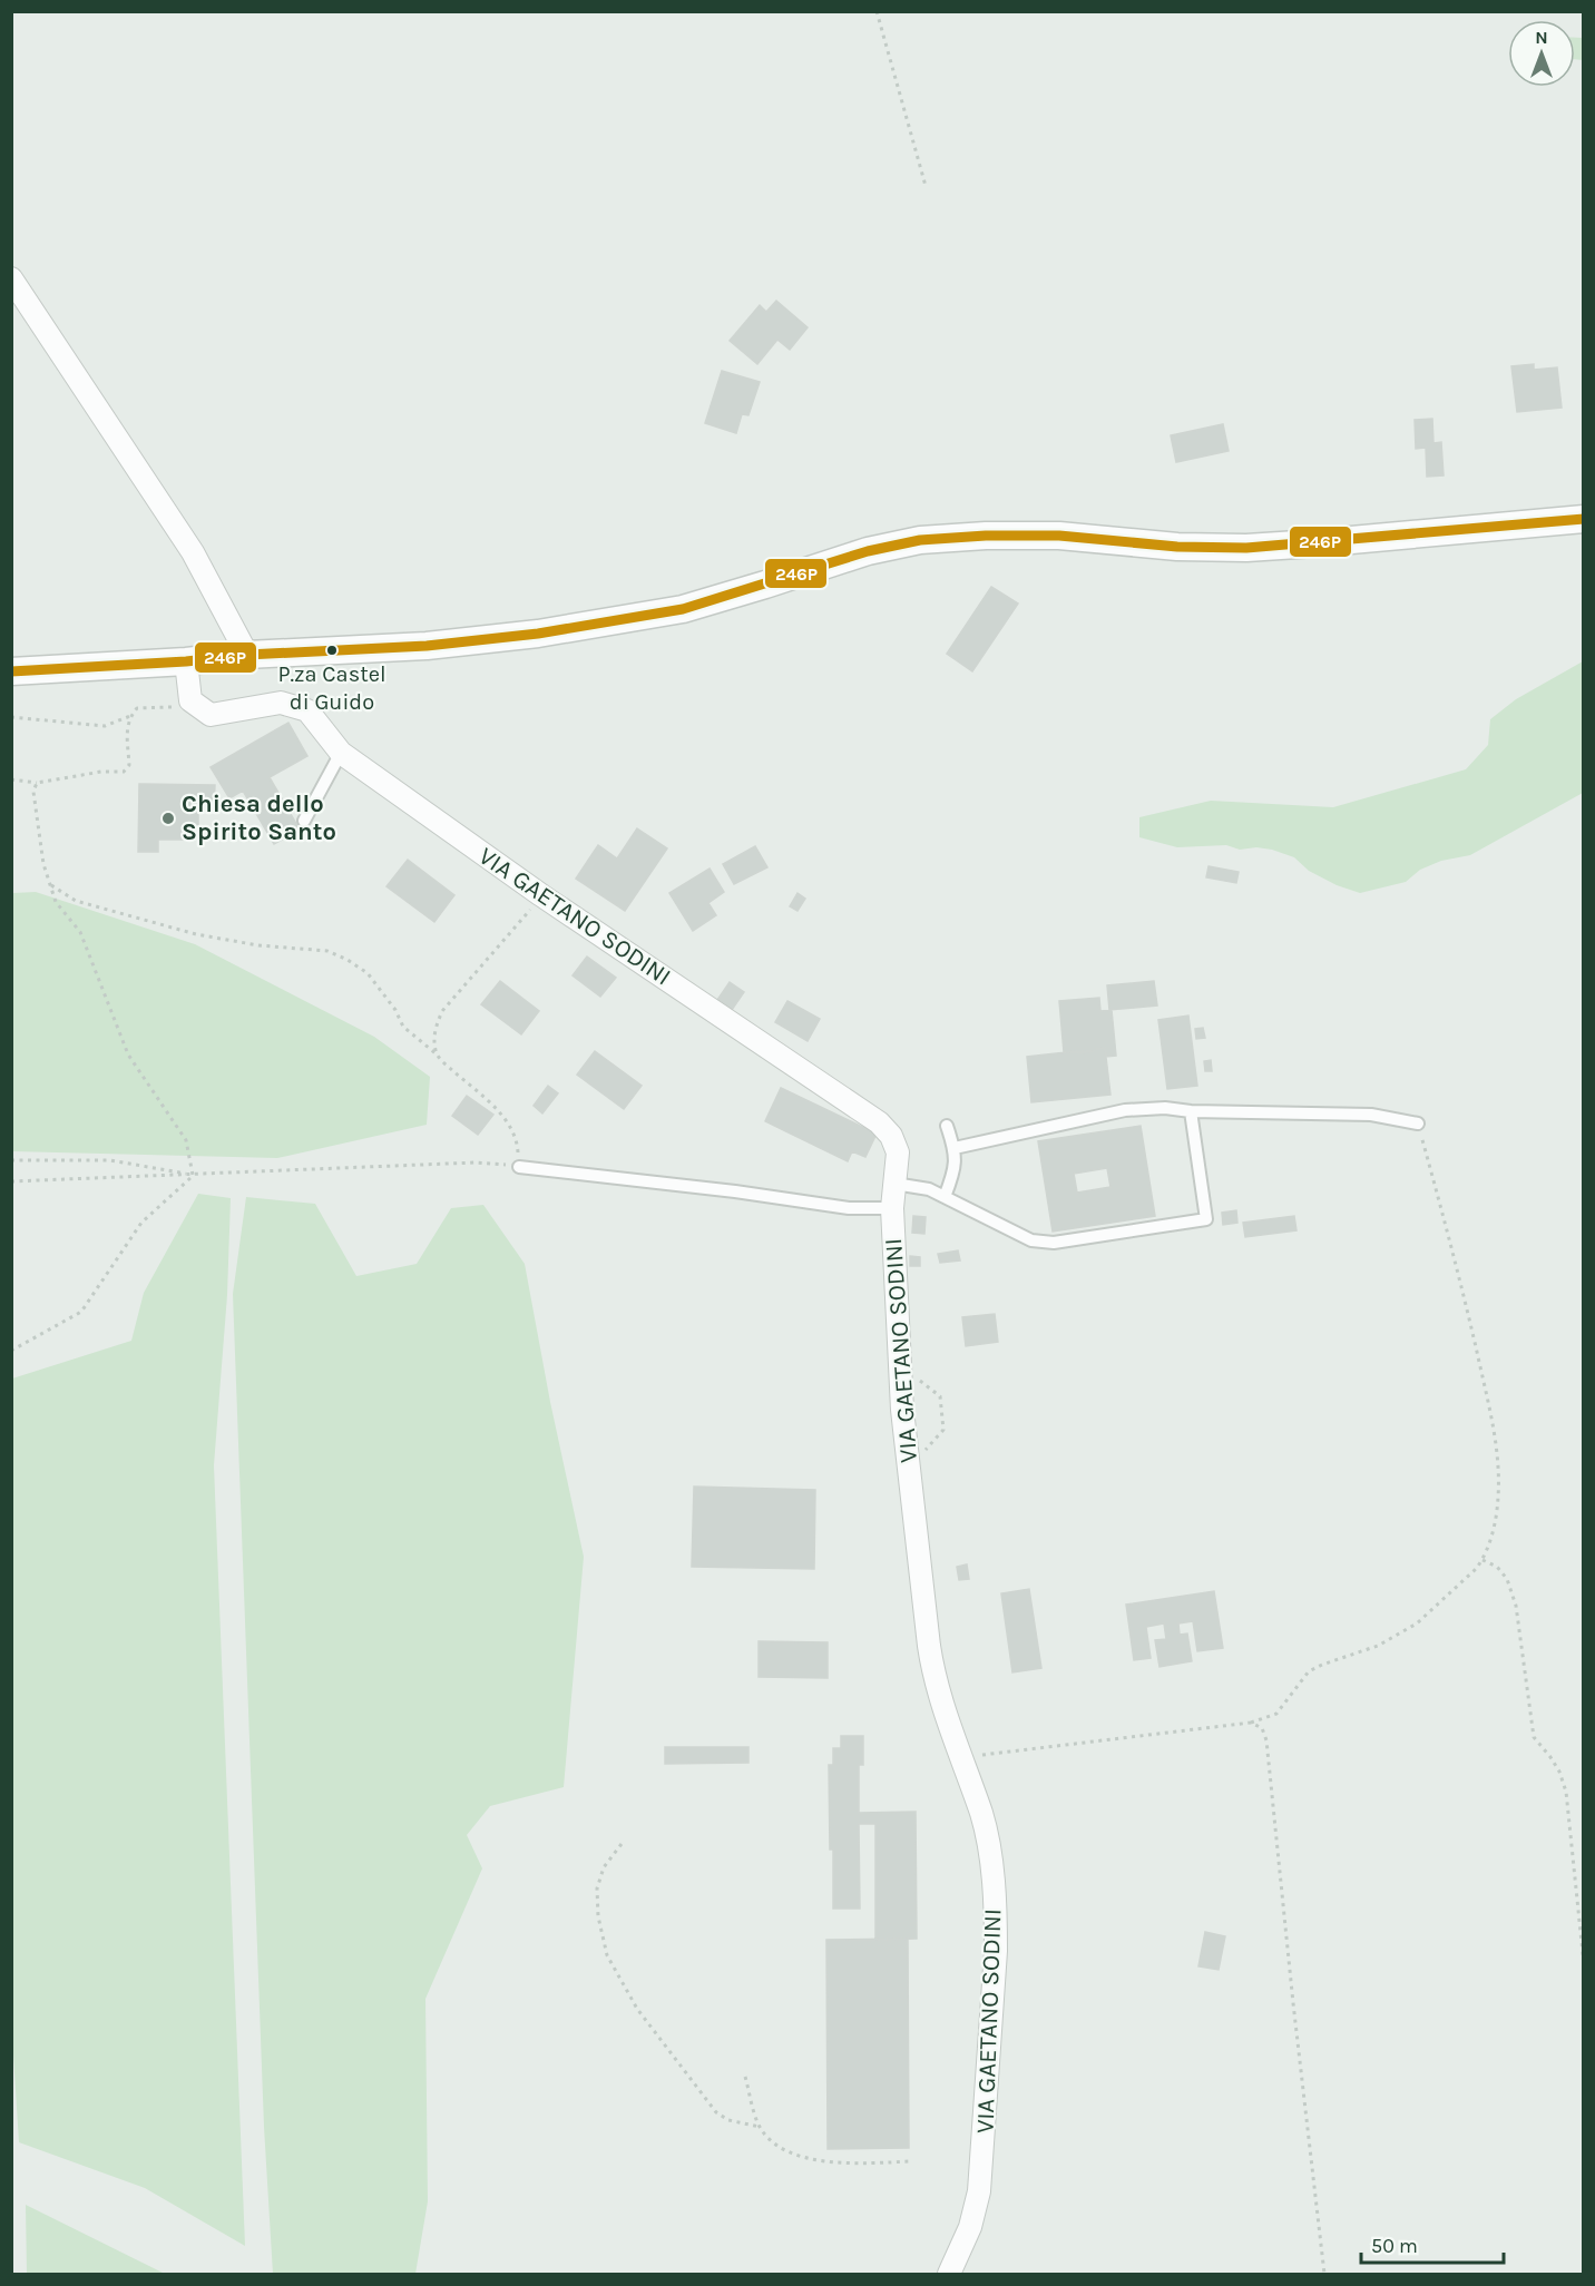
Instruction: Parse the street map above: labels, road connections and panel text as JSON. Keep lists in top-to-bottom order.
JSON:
{
  "streets": {
    "street": ["VIA GAETANO SODINI"]
  },
  "places": ["P.za Castel di Guido", "Chiesa dello Spirito Santo"],
  "lines": ["transit line 246P"],
  "scale_bar": "50 m",
  "north": "top"
}
